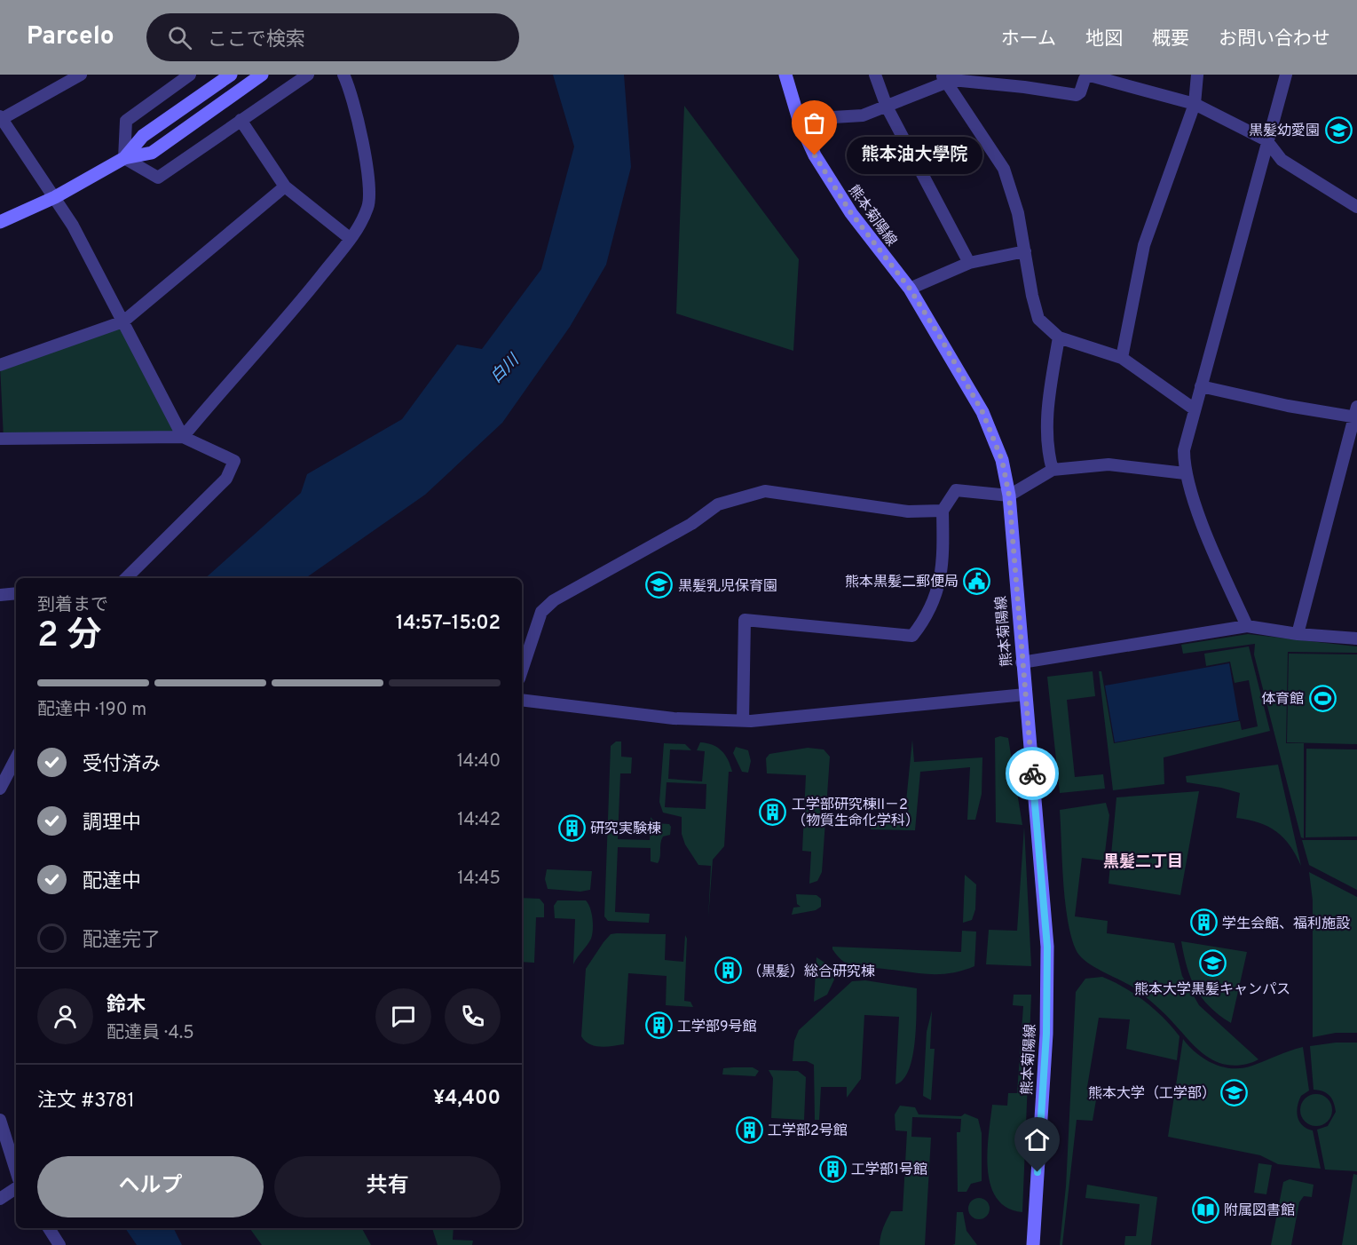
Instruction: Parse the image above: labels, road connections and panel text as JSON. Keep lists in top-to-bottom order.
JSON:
{
  "streets": {
    "main road": ["熊本菊陽線"]
  },
  "districts": ["黒髪二丁目"],
  "water": ["白川"],
  "places": {
    "school or university": [
      "黒髪幼愛園",
      "黒髪乳児保育園",
      "熊本大学黒髪キャンパス",
      "熊本大学（工学部）"
    ],
    "other": ["熊本油大學院"],
    "public building": ["熊本黒髪二郵便局"],
    "sports": ["体育館"],
    "building": [
      "工学部研究棟II－2 （物質生命化学科）",
      "研究実験棟",
      "学生会館、福利施設",
      "（黒髪）総合研究棟",
      "工学部9号館",
      "工学部2号館",
      "工学部1号館"
    ],
    "library": ["附属図書館"]
  },
  "page": {
    "header": "Parcelo",
    "search": "ここで検索",
    "nav": [
      "ホーム",
      "地図",
      "概要",
      "お問い合わせ"
    ],
    "bubble": "熊本油大學院",
    "heading": ["2 分", "到着まで", "14:57–15:02"],
    "panel": [
      "鈴木",
      "配達員 · 4.5",
      "注文 #3781",
      "¥4,400"
    ],
    "bar": "配達中 · 190 m",
    "list": [
      ["受付済み", "14:40"],
      ["調理中", "14:42"],
      ["配達中", "14:45"],
      "配達完了"
    ],
    "buttons": ["ヘルプ", "共有"]
  }
}
